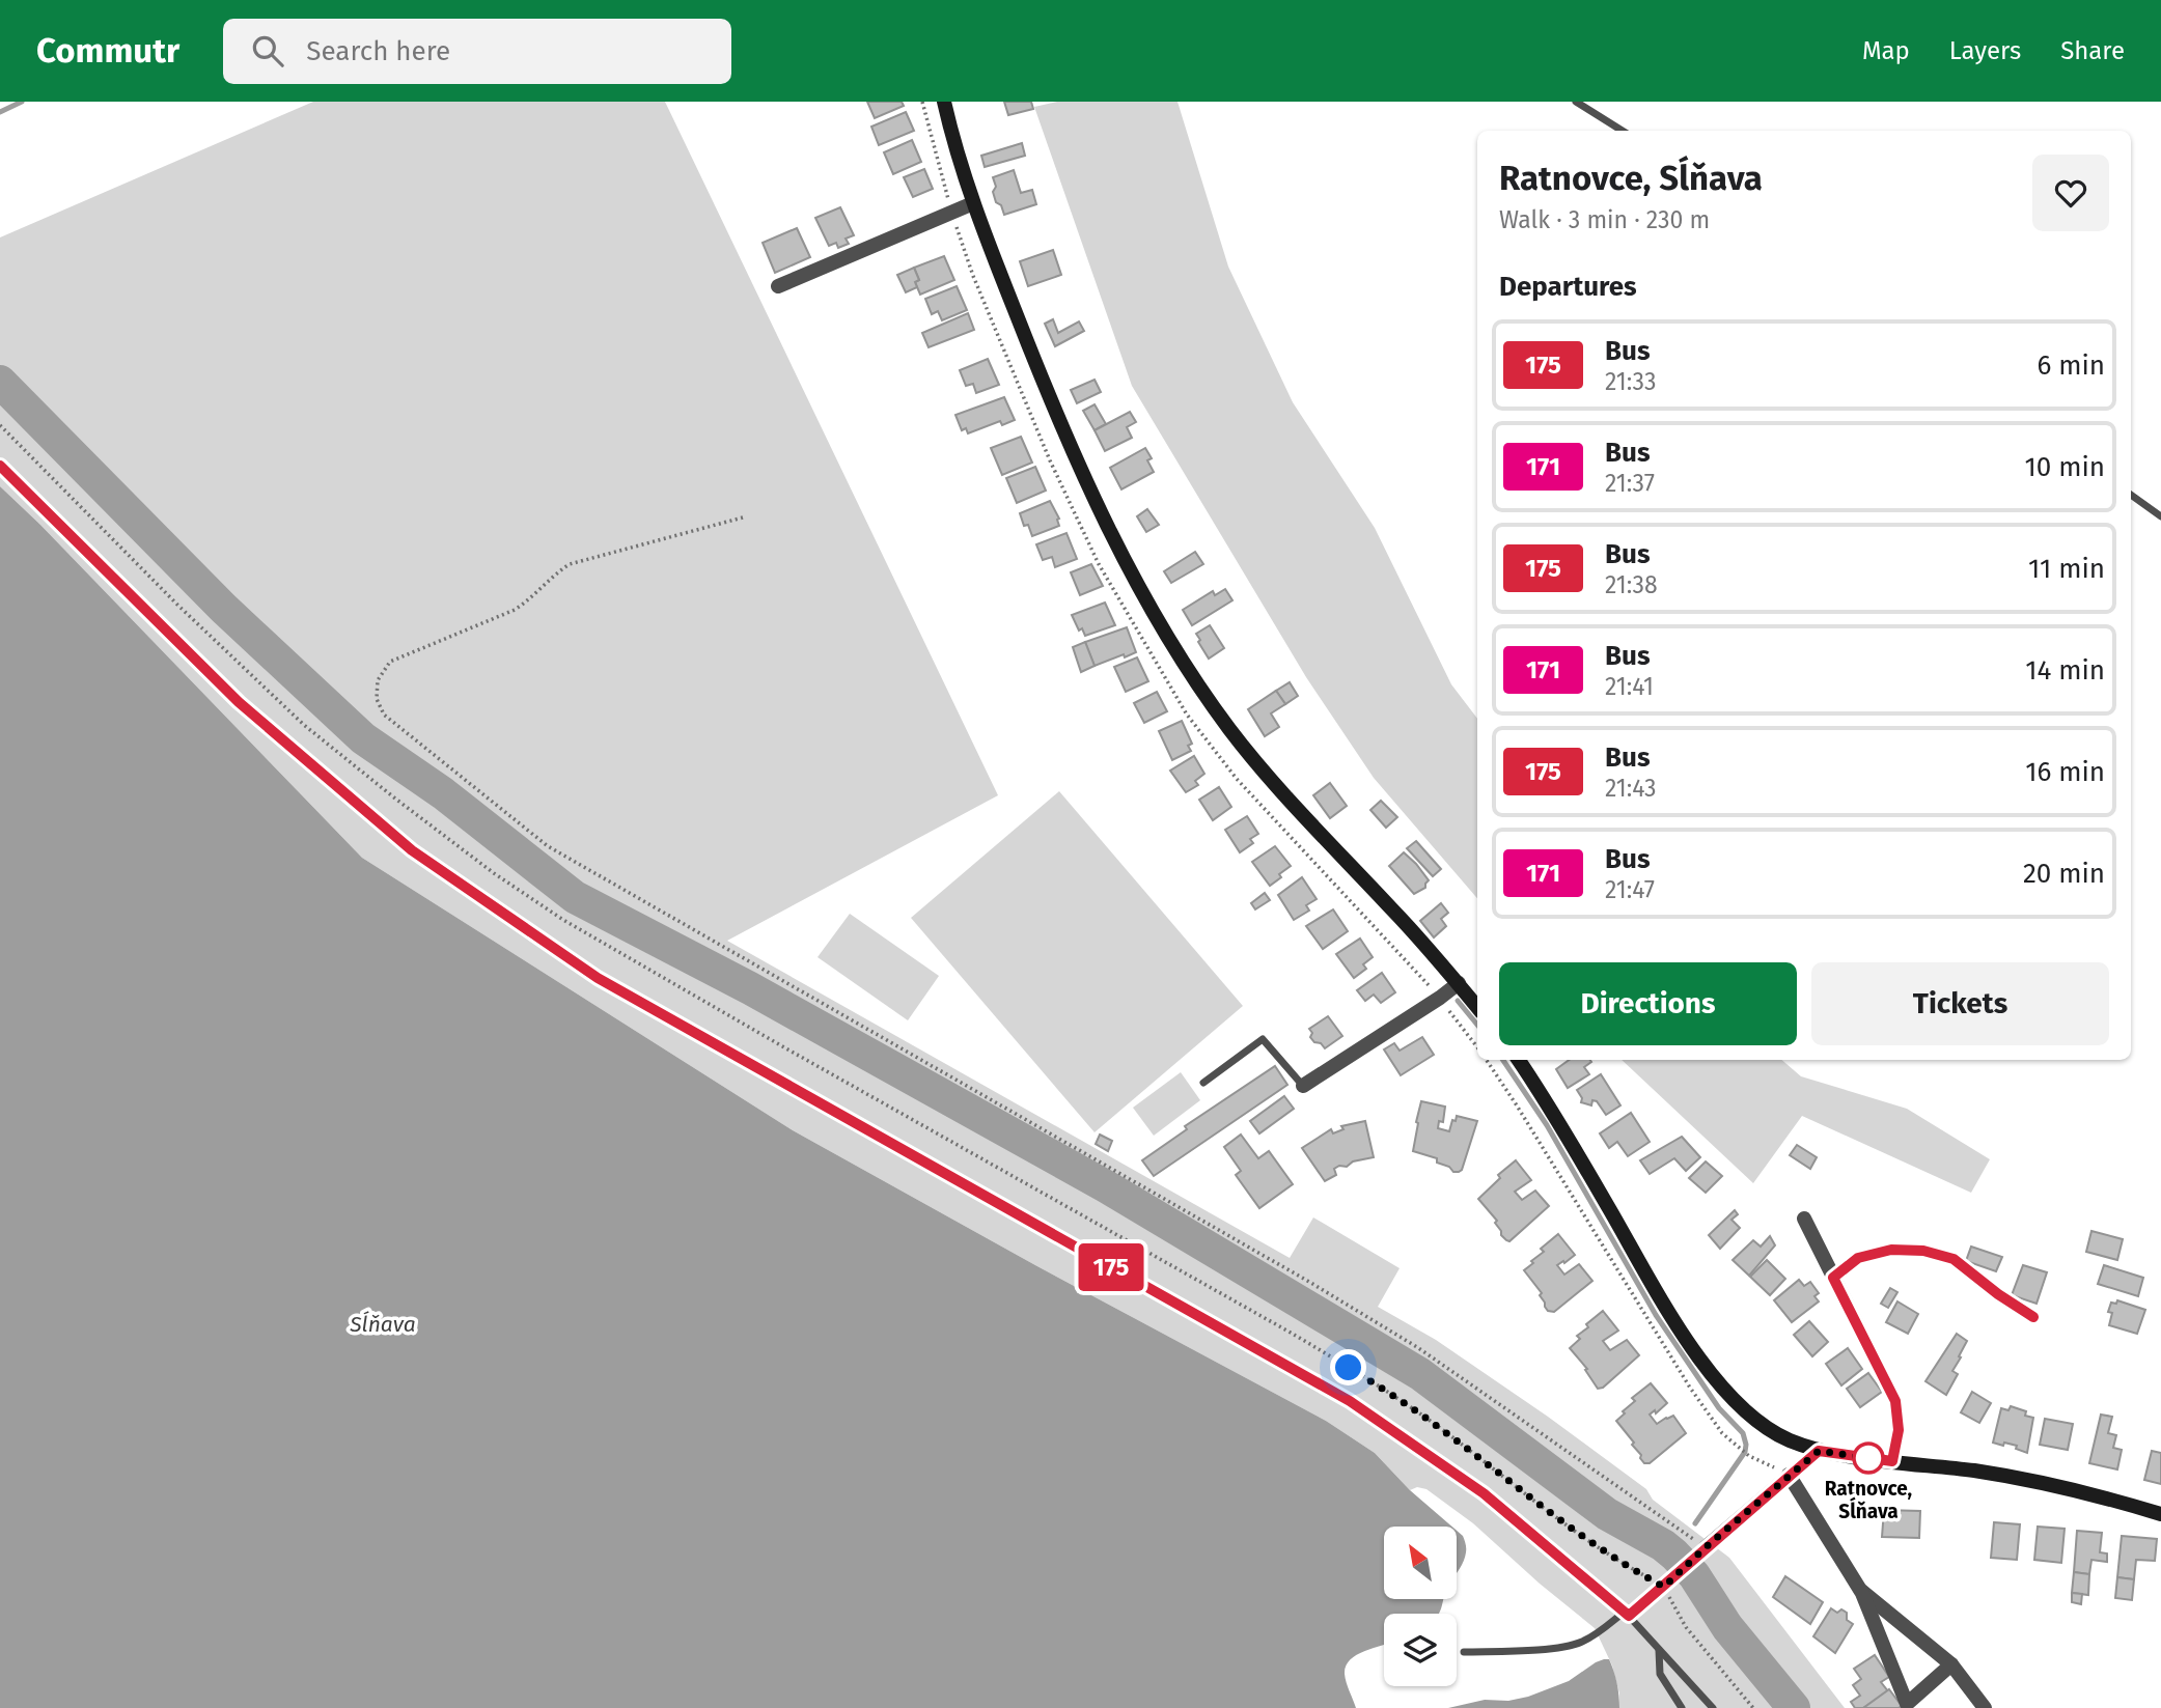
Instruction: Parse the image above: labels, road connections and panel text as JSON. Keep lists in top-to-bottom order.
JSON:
{
  "water": ["Sĺňava"],
  "places": ["Ratnovce, Sĺňava"],
  "lines": ["bus line 175"],
  "north": "top left",
  "page": {
    "header": "Commutr",
    "search": "Search here",
    "nav": ["Map", "Layers", "Share"],
    "on_map": "175",
    "heading": [
      ["Ratnovce, Sĺňava", "Walk · 3 min · 230 m"],
      "Departures"
    ],
    "list": [
      {
        "mark": "175",
        "name": "Bus",
        "note": "21:33",
        "value": "6 min"
      },
      {
        "mark": "171",
        "name": "Bus",
        "note": "21:37",
        "value": "10 min"
      },
      {
        "mark": "175",
        "name": "Bus",
        "note": "21:38",
        "value": "11 min"
      },
      {
        "mark": "171",
        "name": "Bus",
        "note": "21:41",
        "value": "14 min"
      },
      {
        "mark": "175",
        "name": "Bus",
        "note": "21:43",
        "value": "16 min"
      },
      {
        "mark": "171",
        "name": "Bus",
        "note": "21:47",
        "value": "20 min"
      }
    ],
    "buttons": ["Directions", "Tickets"]
  }
}
